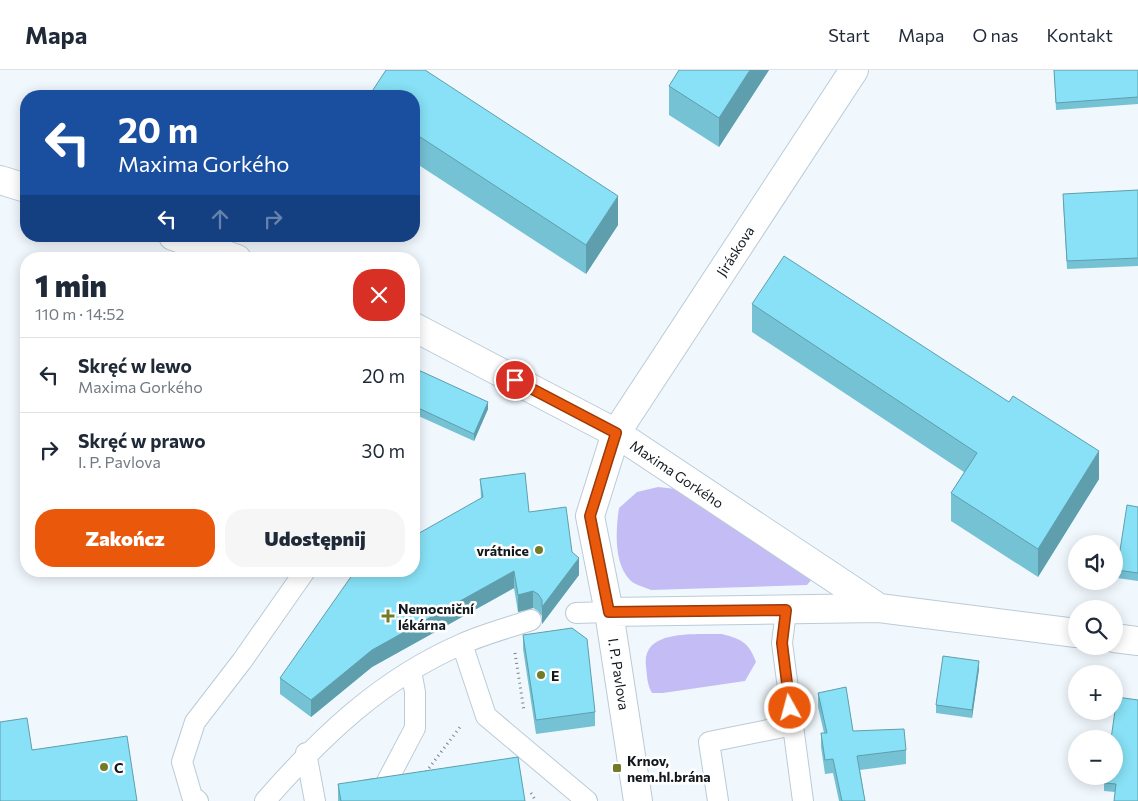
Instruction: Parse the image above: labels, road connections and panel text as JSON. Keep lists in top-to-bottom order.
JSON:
{
  "streets": {
    "street": ["Jiráskova", "Maxima Gorkého", "I. P. Pavlova"]
  },
  "crossings": [
    ["Jiráskova", "Maxima Gorkého"],
    ["Jiráskova", "I. P. Pavlova"],
    ["Maxima Gorkého", "I. P. Pavlova"]
  ],
  "places": {
    "other": ["vrátnice", "E", "C"],
    "health": ["Nemocniční lékárna"],
    "transit": ["Krnov, nem.hl.brána"]
  },
  "page": {
    "header": "Mapa",
    "nav": [
      "Start",
      "Mapa",
      "O nas",
      "Kontakt"
    ],
    "turn": ["20 m", "Maxima Gorkého"],
    "heading": ["1 min", "110 m · 14:52"],
    "list": [
      {
        "name": "Skręć w lewo",
        "note": "Maxima Gorkého",
        "value": "20 m"
      },
      {
        "name": "Skręć w prawo",
        "note": "I. P. Pavlova",
        "value": "30 m"
      }
    ],
    "buttons": ["Zakończ", "Udostępnij"],
    "map_buttons": ["+", "−"]
  }
}
